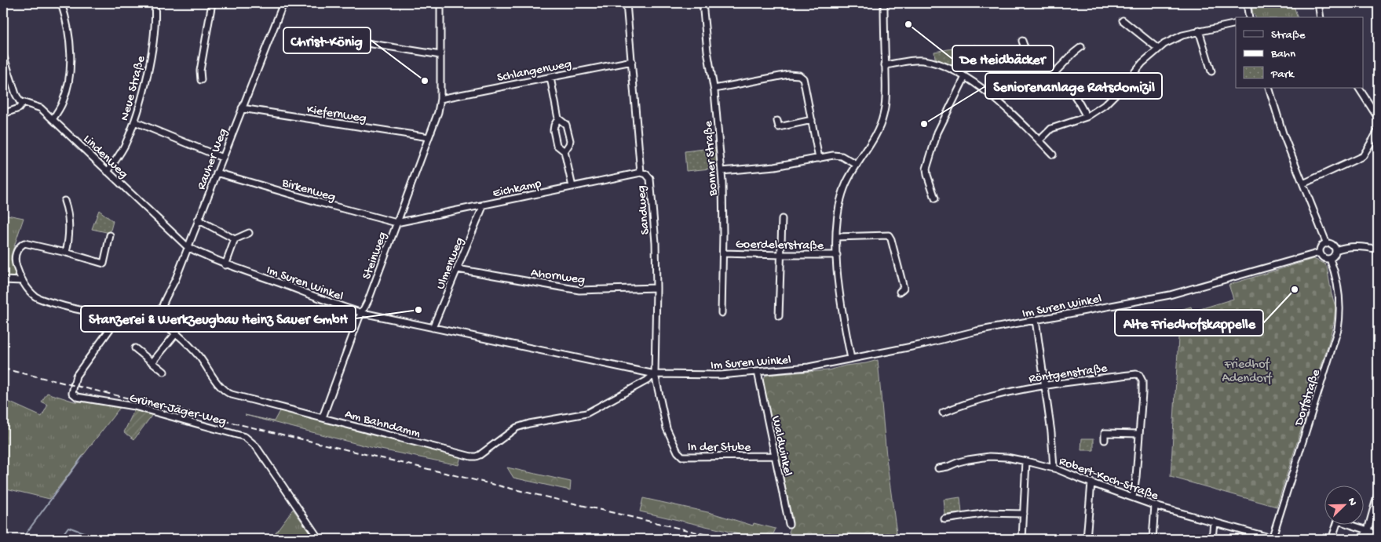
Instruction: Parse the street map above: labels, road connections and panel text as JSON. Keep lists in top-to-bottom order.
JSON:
{
  "streets": {
    "street": [
      "Schlangenweg",
      "Neue Straße",
      "Kiefernweg",
      "Lindenweg",
      "Rauher Weg",
      "Bonner Straße",
      "Eichkamp",
      "Birkenweg",
      "Sandweg",
      "Goerdelerstraße",
      "Steinweg",
      "Ulmenweg",
      "Ahornweg",
      "Im Suren Winkel",
      "Röntgenstraße",
      "Dorfstraße",
      "Grüner-Jäger-Weg",
      "Am Bahndamm",
      "In der Stube",
      "Waldwinkel",
      "Robert-Koch-Straße"
    ]
  },
  "crossings": [
    ["Schlangenweg", "Sandweg"],
    ["Schlangenweg", "Steinweg"],
    ["Neue Straße", "Lindenweg"],
    ["Kiefernweg", "Rauher Weg"],
    ["Kiefernweg", "Steinweg"],
    ["Lindenweg", "Rauher Weg"],
    ["Lindenweg", "Im Suren Winkel"],
    ["Rauher Weg", "Birkenweg"],
    ["Rauher Weg", "Im Suren Winkel"],
    ["Rauher Weg", "Am Bahndamm"],
    ["Bonner Straße", "Goerdelerstraße"],
    ["Eichkamp", "Birkenweg"],
    ["Eichkamp", "Sandweg"],
    ["Eichkamp", "Steinweg"],
    ["Eichkamp", "Ulmenweg"],
    ["Birkenweg", "Steinweg"],
    ["Sandweg", "Ahornweg"],
    ["Sandweg", "Im Suren Winkel"],
    ["Sandweg", "Am Bahndamm"],
    ["Sandweg", "In der Stube"],
    ["Steinweg", "Im Suren Winkel"],
    ["Steinweg", "Am Bahndamm"],
    ["Ulmenweg", "Ahornweg"],
    ["Ulmenweg", "Im Suren Winkel"],
    ["Im Suren Winkel", "Dorfstraße"],
    ["Im Suren Winkel", "Am Bahndamm"],
    ["Im Suren Winkel", "In der Stube"],
    ["Im Suren Winkel", "Waldwinkel"],
    ["Röntgenstraße", "Robert-Koch-Straße"],
    ["Dorfstraße", "Robert-Koch-Straße"],
    ["Grüner-Jäger-Weg", "Am Bahndamm"],
    ["Am Bahndamm", "In der Stube"],
    ["In der Stube", "Waldwinkel"]
  ],
  "parks": ["Friedhof Adendorf"],
  "places": [
    "De Heidbäcker",
    "Christ-König",
    "Seniorenanlage Ratsdomizil",
    "Alte Friedhofskappelle",
    "Stanzerei & Werkzeugbau Heinz Sauer GmbH"
  ],
  "legend": ["Straße", "Bahn", "Park"],
  "north": "top right"
}
